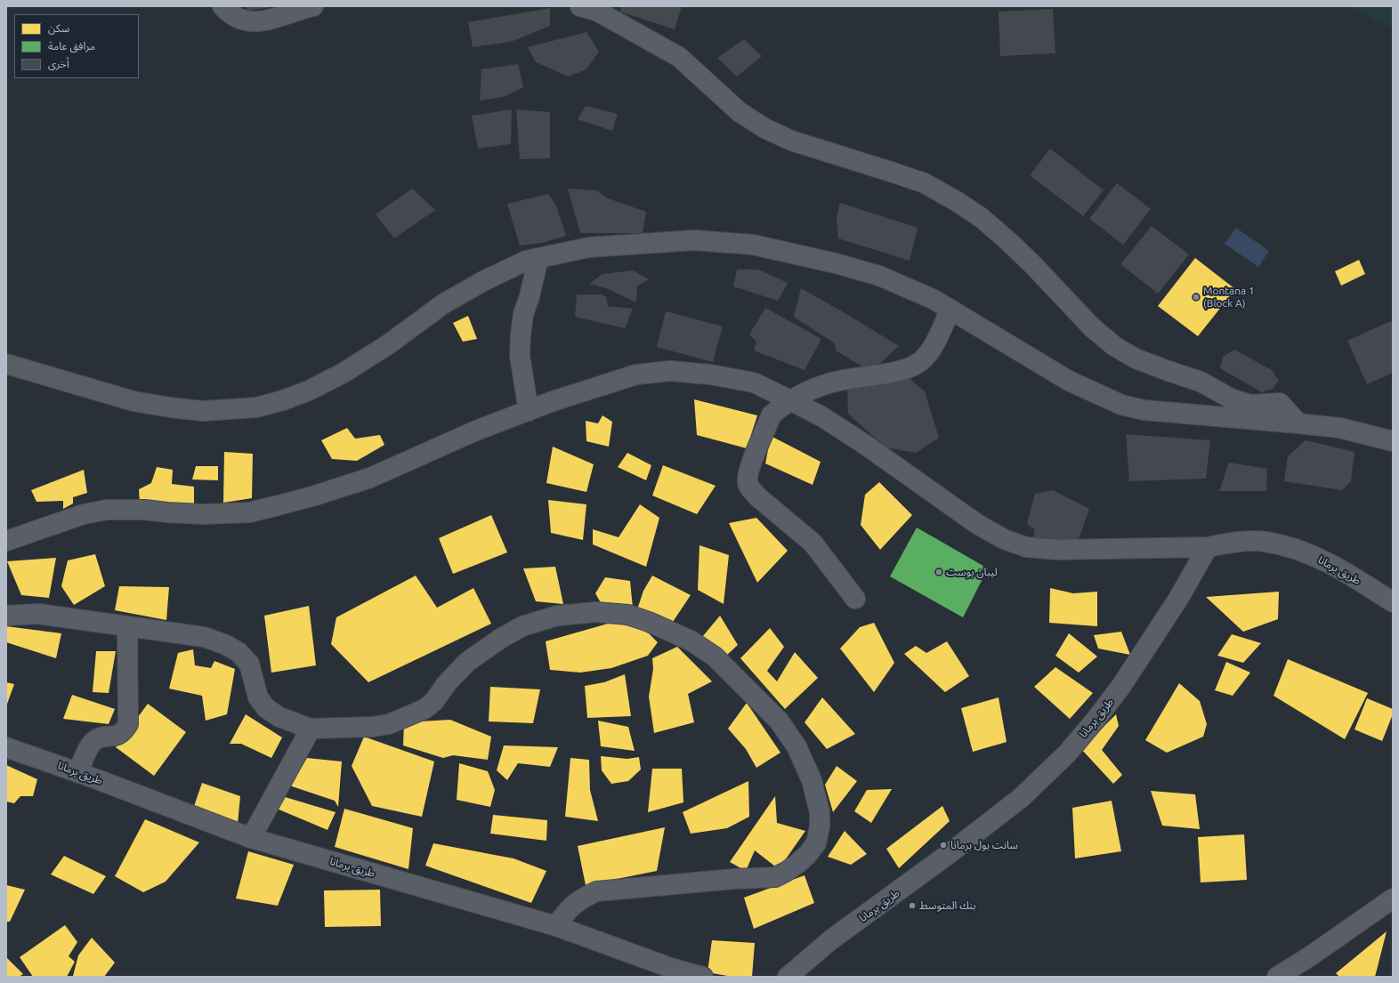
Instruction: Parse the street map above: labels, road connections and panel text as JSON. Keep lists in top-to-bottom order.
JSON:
{
  "streets": {
    "street": ["طريق برمانا"]
  },
  "places": [
    "Montana 1 (Block A)",
    "ليبان بوست",
    "سانت بول برمانا",
    "بنك المتوسط"
  ],
  "legend": ["سكن", "مرافق عامة", "أخرى"]
}
